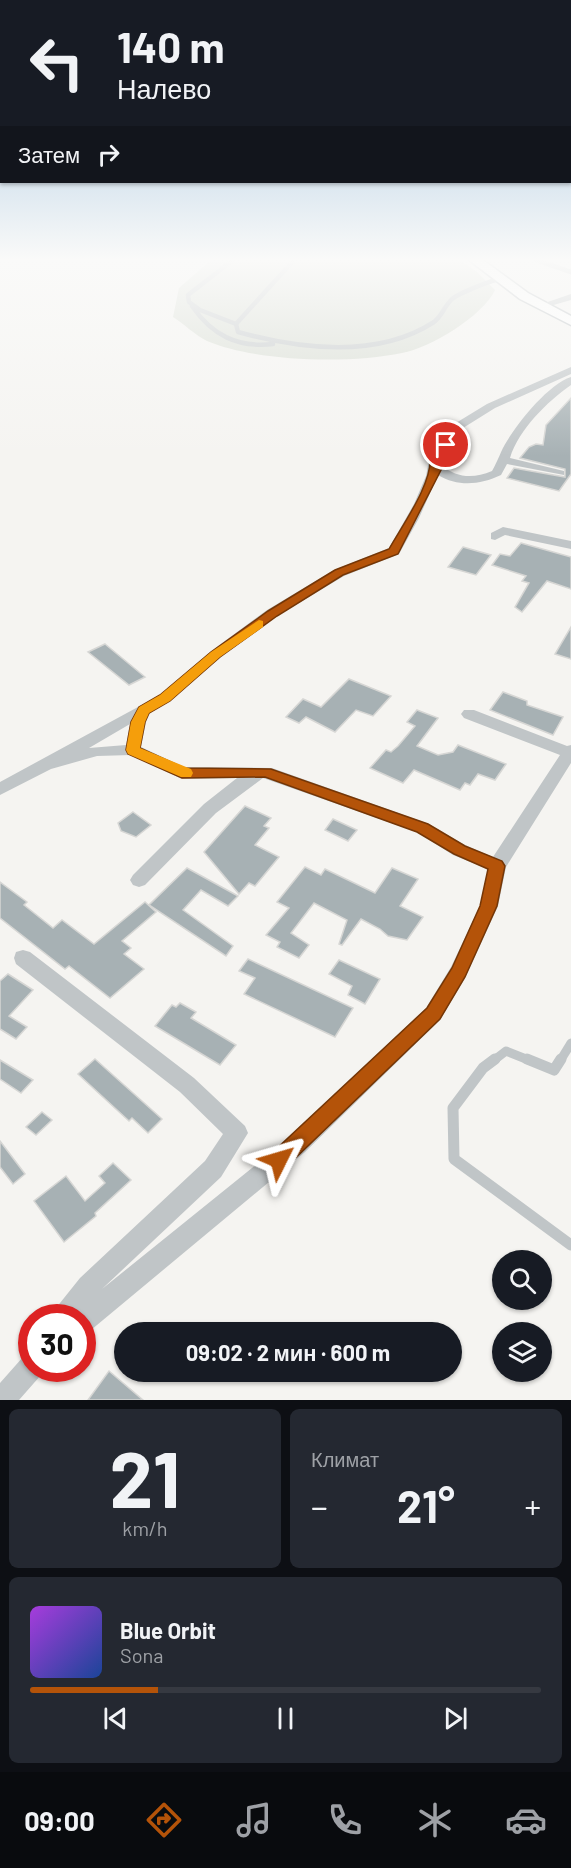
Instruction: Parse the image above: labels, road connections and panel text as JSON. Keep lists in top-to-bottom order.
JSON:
{
  "page": {
    "turn": ["140 m", "Налево"],
    "then": "Затем",
    "limit": "30",
    "trip": "09:02 · 2 мин · 600 m",
    "tile": [
      ["21", "km/h"],
      "Климат"
    ],
    "heat": ["−", "21°", "+"],
    "song": ["Blue Orbit", "Sona"],
    "tabs": "09:00"
  }
}
